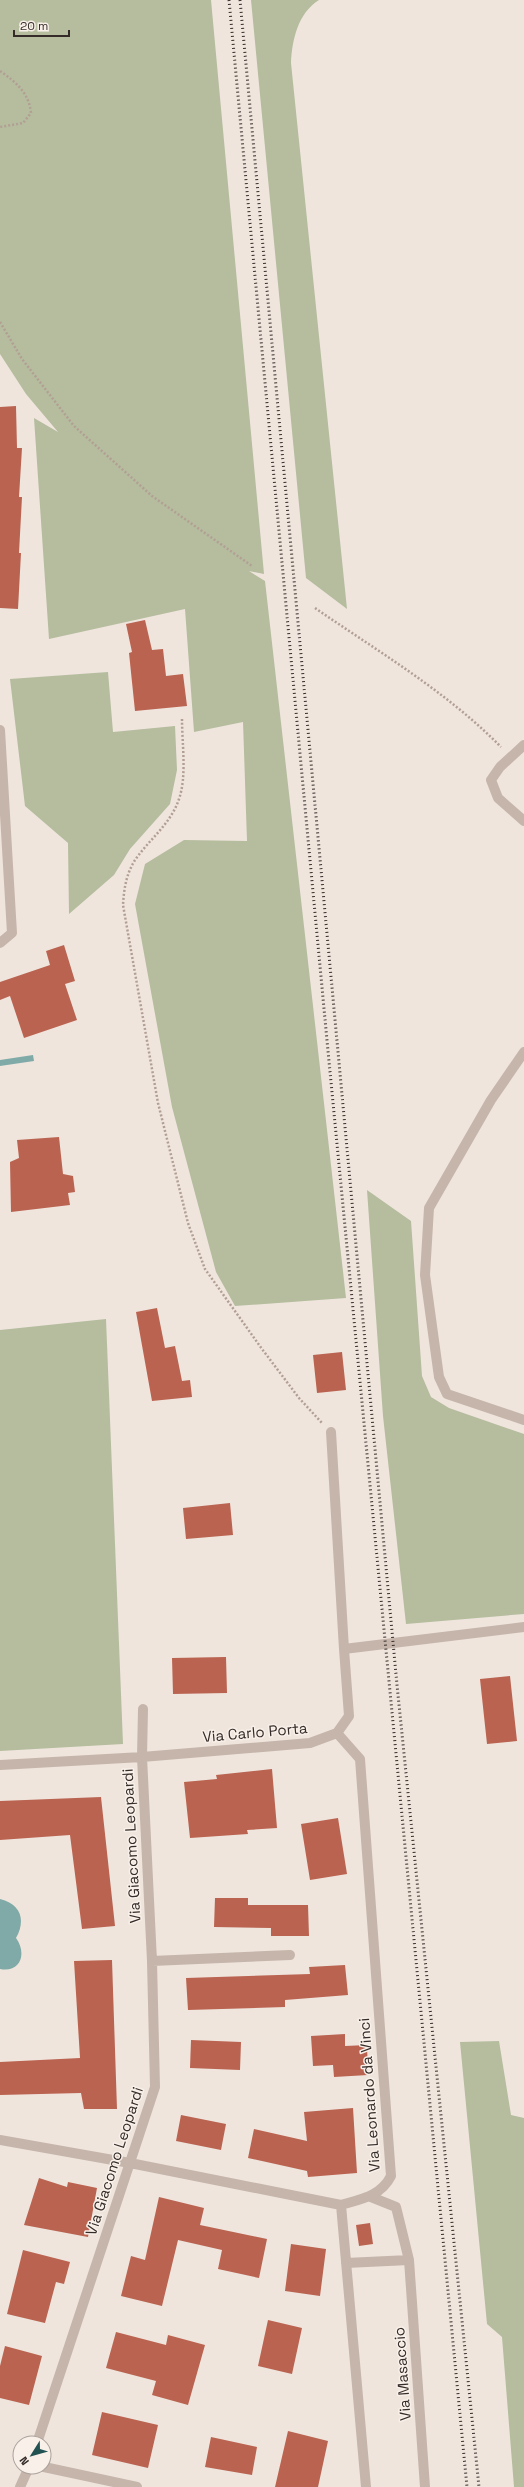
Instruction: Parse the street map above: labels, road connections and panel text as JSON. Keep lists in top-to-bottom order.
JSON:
{
  "streets": {
    "street": [
      "Via Carlo Porta",
      "Via Giacomo Leopardi",
      "Via Leonardo da Vinci",
      "Via Masaccio"
    ]
  },
  "crossings": [
    ["Via Carlo Porta", "Via Giacomo Leopardi"],
    ["Via Carlo Porta", "Via Leonardo da Vinci"],
    ["Via Giacomo Leopardi", "Via Leonardo da Vinci"],
    ["Via Leonardo da Vinci", "Via Masaccio"]
  ],
  "scale_bar": "20 m",
  "north": "bottom left"
}
